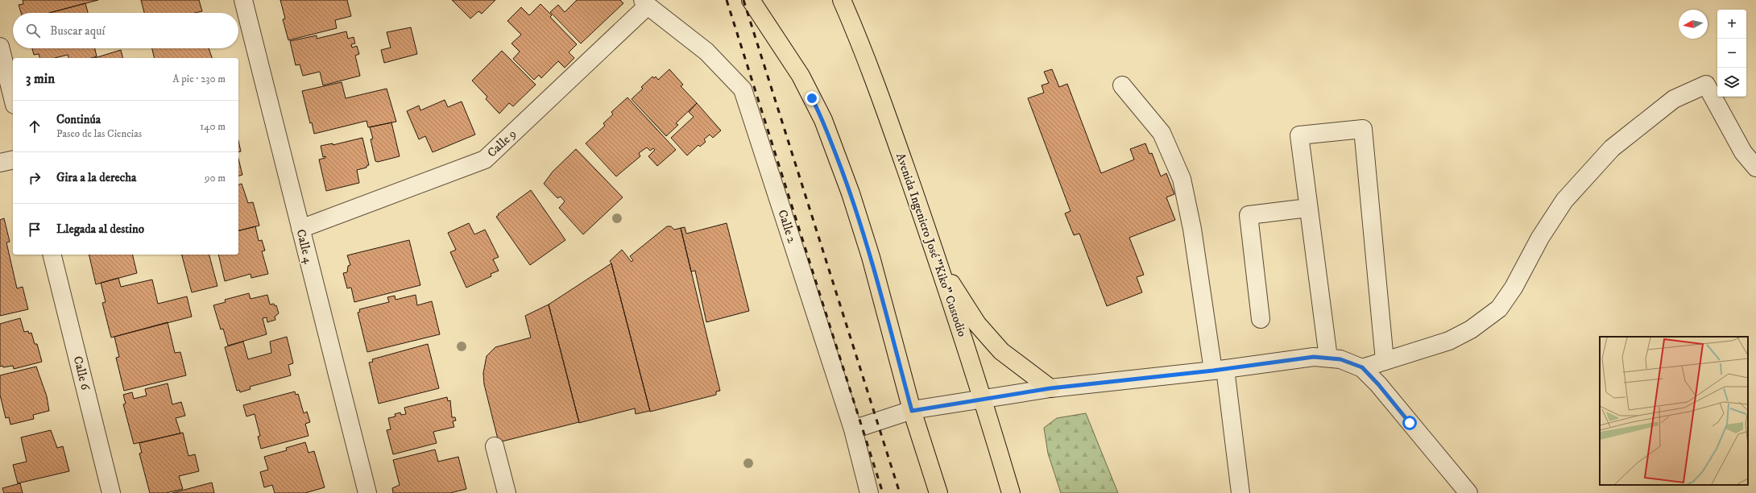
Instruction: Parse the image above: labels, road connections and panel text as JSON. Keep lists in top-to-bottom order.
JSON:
{
  "streets": {
    "main road": ["Avenida Ingeniero José \"Kiko\" Custodio"],
    "street": [
      "Calle 9",
      "Calle 2",
      "Calle 4",
      "Calle 6"
    ]
  },
  "crossings": [
    ["Calle 9", "Calle 2"],
    ["Calle 9", "Calle 4"]
  ],
  "north": "left",
  "page": {
    "map_buttons": ["+", "−"],
    "search": "Buscar aquí",
    "heading": ["3 min", "A pie · 230 m"],
    "list": [
      ["Continúa", "Paseo de las Ciencias", "140 m"],
      ["Gira a la derecha", "90 m"],
      "Llegada al destino"
    ]
  }
}
